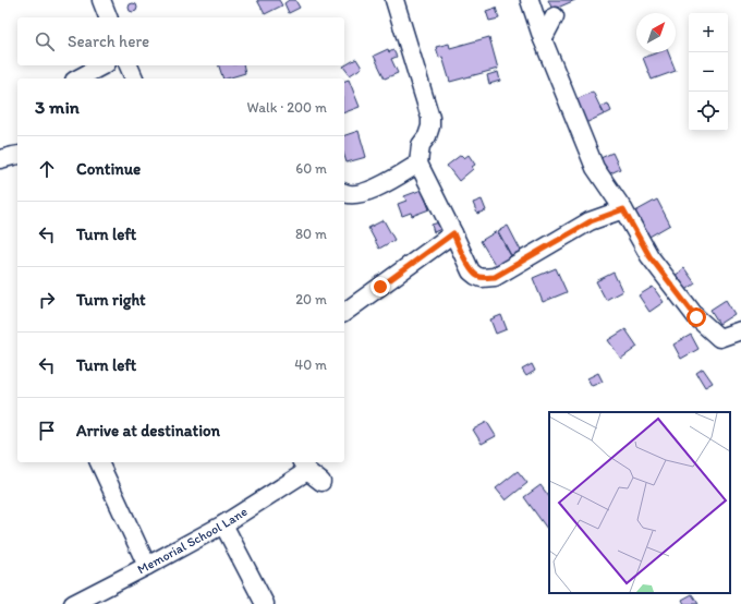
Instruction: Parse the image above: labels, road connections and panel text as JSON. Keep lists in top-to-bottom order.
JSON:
{
  "streets": {
    "street": ["Memorial School Lane"]
  },
  "north": "top right",
  "page": {
    "map_buttons": ["+", "−"],
    "search": "Search here",
    "heading": ["3 min", "Walk · 200 m"],
    "list": [
      ["Continue", "60 m"],
      ["Turn left", "80 m"],
      ["Turn right", "20 m"],
      ["Turn left", "40 m"],
      "Arrive at destination"
    ]
  }
}
